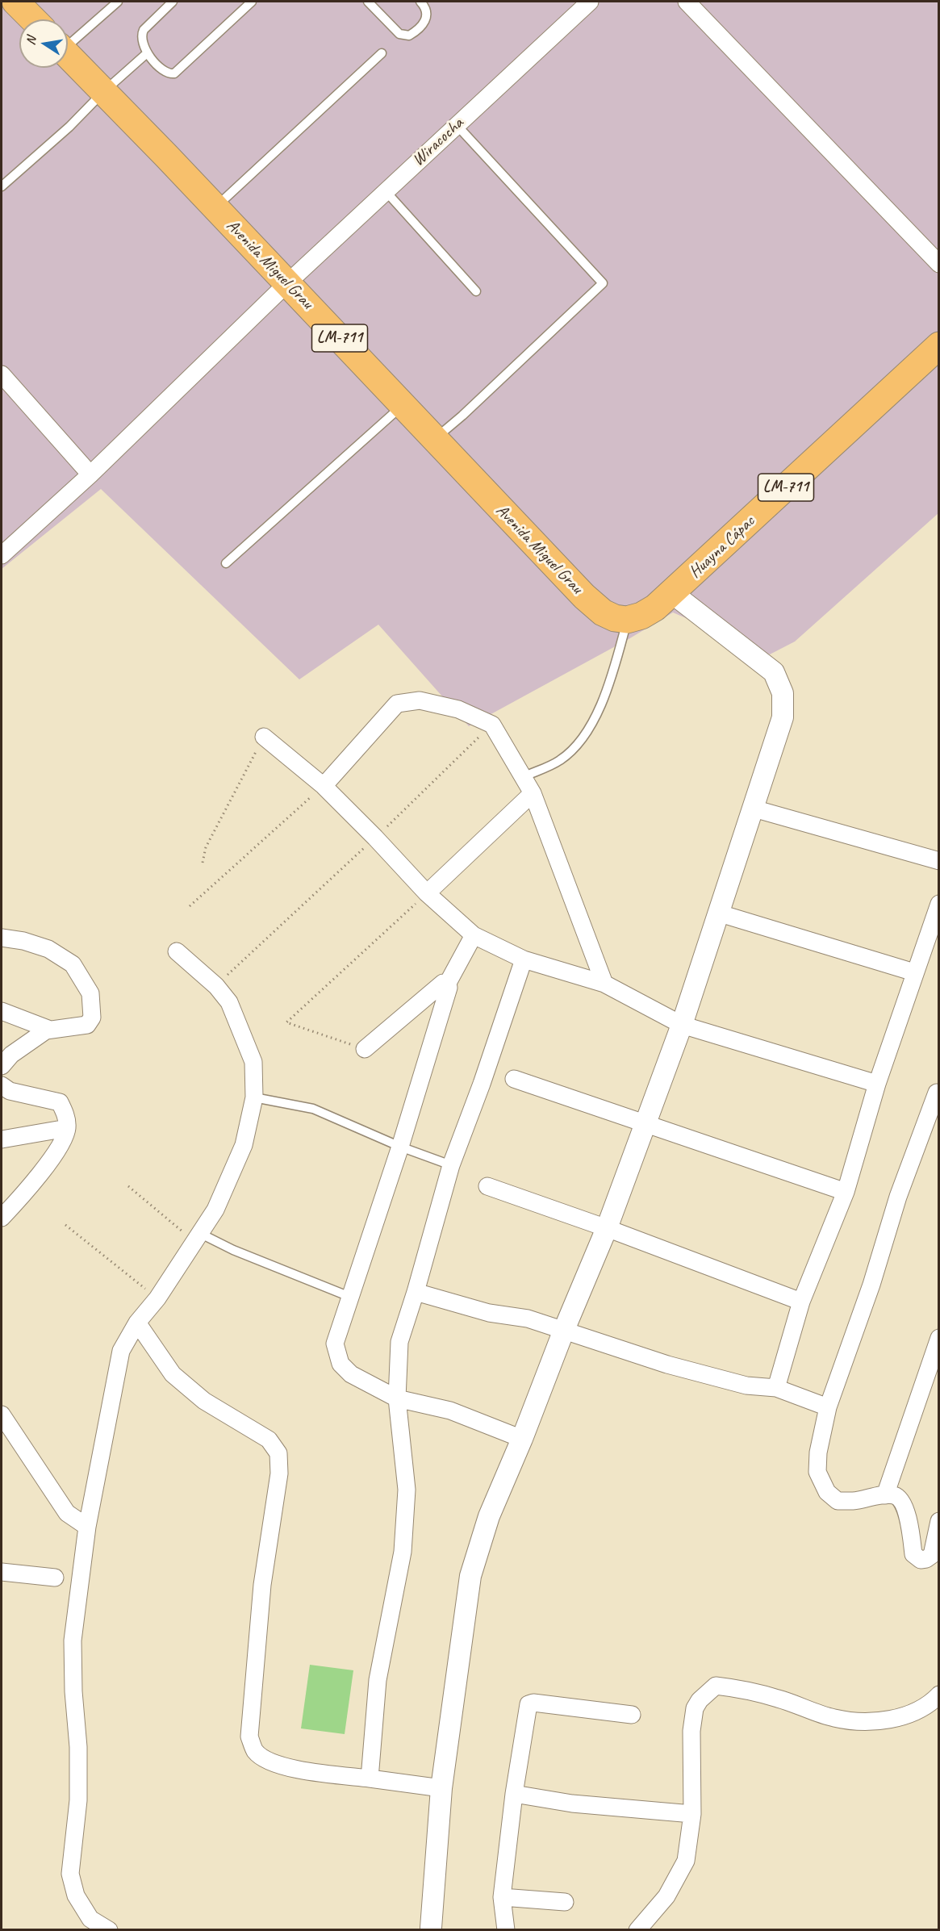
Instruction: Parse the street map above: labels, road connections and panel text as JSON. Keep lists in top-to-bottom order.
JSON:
{
  "streets": {
    "main road": ["Avenida Miguel Grau", "LM-711", "Huayna Cápac"],
    "street": ["Wiracocha"]
  },
  "crossings": [
    ["Wiracocha", "Avenida Miguel Grau"],
    ["Avenida Miguel Grau", "Huayna Cápac"]
  ],
  "north": "left"
}
